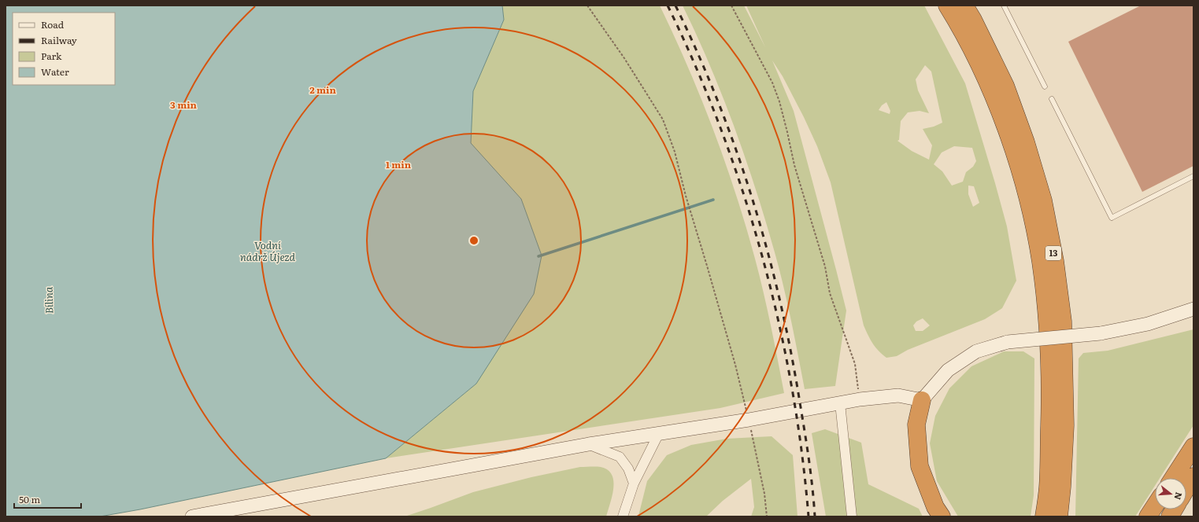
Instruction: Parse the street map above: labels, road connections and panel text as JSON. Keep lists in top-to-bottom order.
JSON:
{
  "streets": {
    "highway": ["13"]
  },
  "water": ["Vodní nádrž Újezd", "Bílina"],
  "legend": [
    "Road",
    "Railway",
    "Park",
    "Water"
  ],
  "scale_bar": "50 m",
  "north": "right",
  "rings": ["2 min", "3 min", "1 min"]
}
